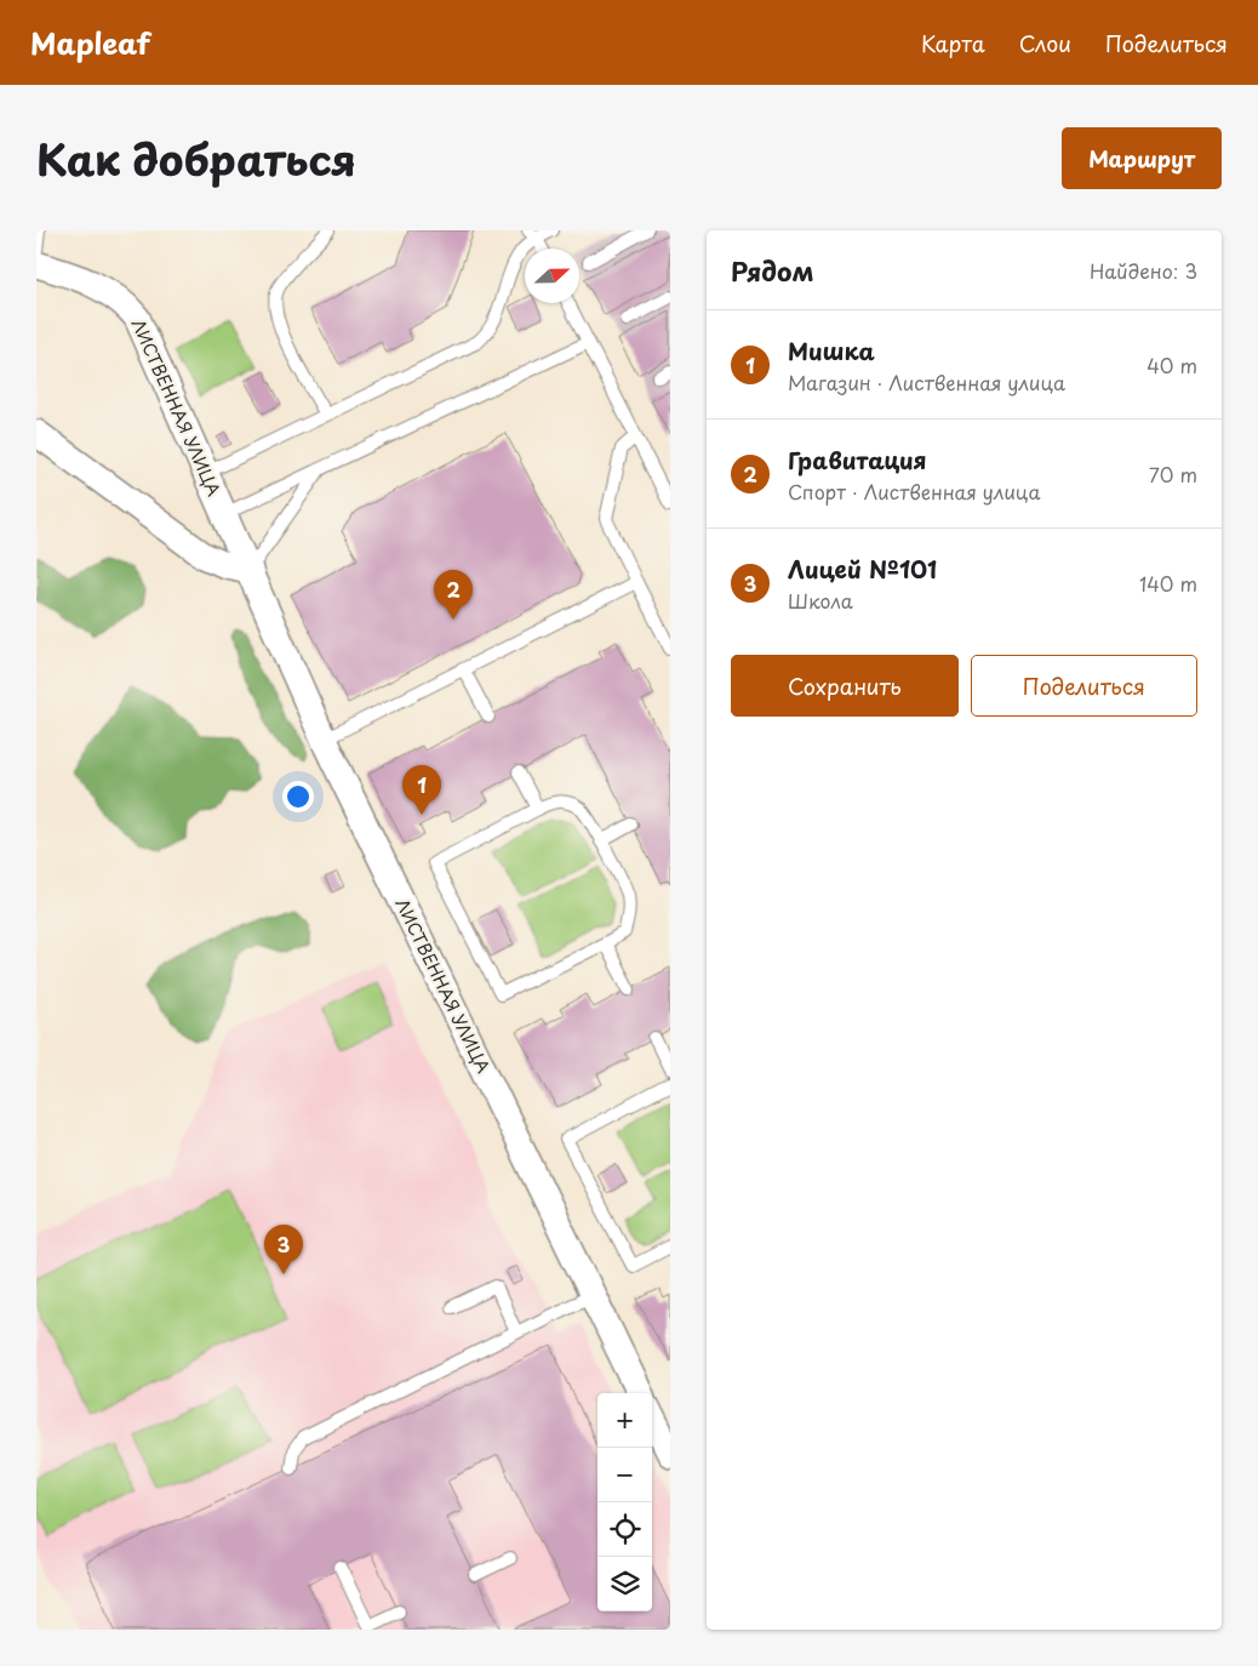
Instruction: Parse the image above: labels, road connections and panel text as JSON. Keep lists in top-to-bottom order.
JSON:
{
  "streets": {
    "street": ["ЛИСТВЕННАЯ УЛИЦА"]
  },
  "north": "right",
  "page": {
    "header": "Mapleaf",
    "nav": ["Карта", "Слои", "Поделиться"],
    "title": "Как добраться",
    "buttons": [
      "Маршрут",
      ["Сохранить", "Поделиться"]
    ],
    "heading": ["Рядом", "Найдено: 3"],
    "list": [
      {
        "mark": "1",
        "name": "Мишка",
        "note": "Магазин · Лиственная улица",
        "value": "40 m"
      },
      {
        "mark": "2",
        "name": "Гравитация",
        "note": "Спорт · Лиственная улица",
        "value": "70 m"
      },
      {
        "mark": "3",
        "name": "Лицей №101",
        "note": "Школа",
        "value": "140 m"
      }
    ],
    "pins": ["2", "1", "3"],
    "map_buttons": ["+", "−"]
  }
}
